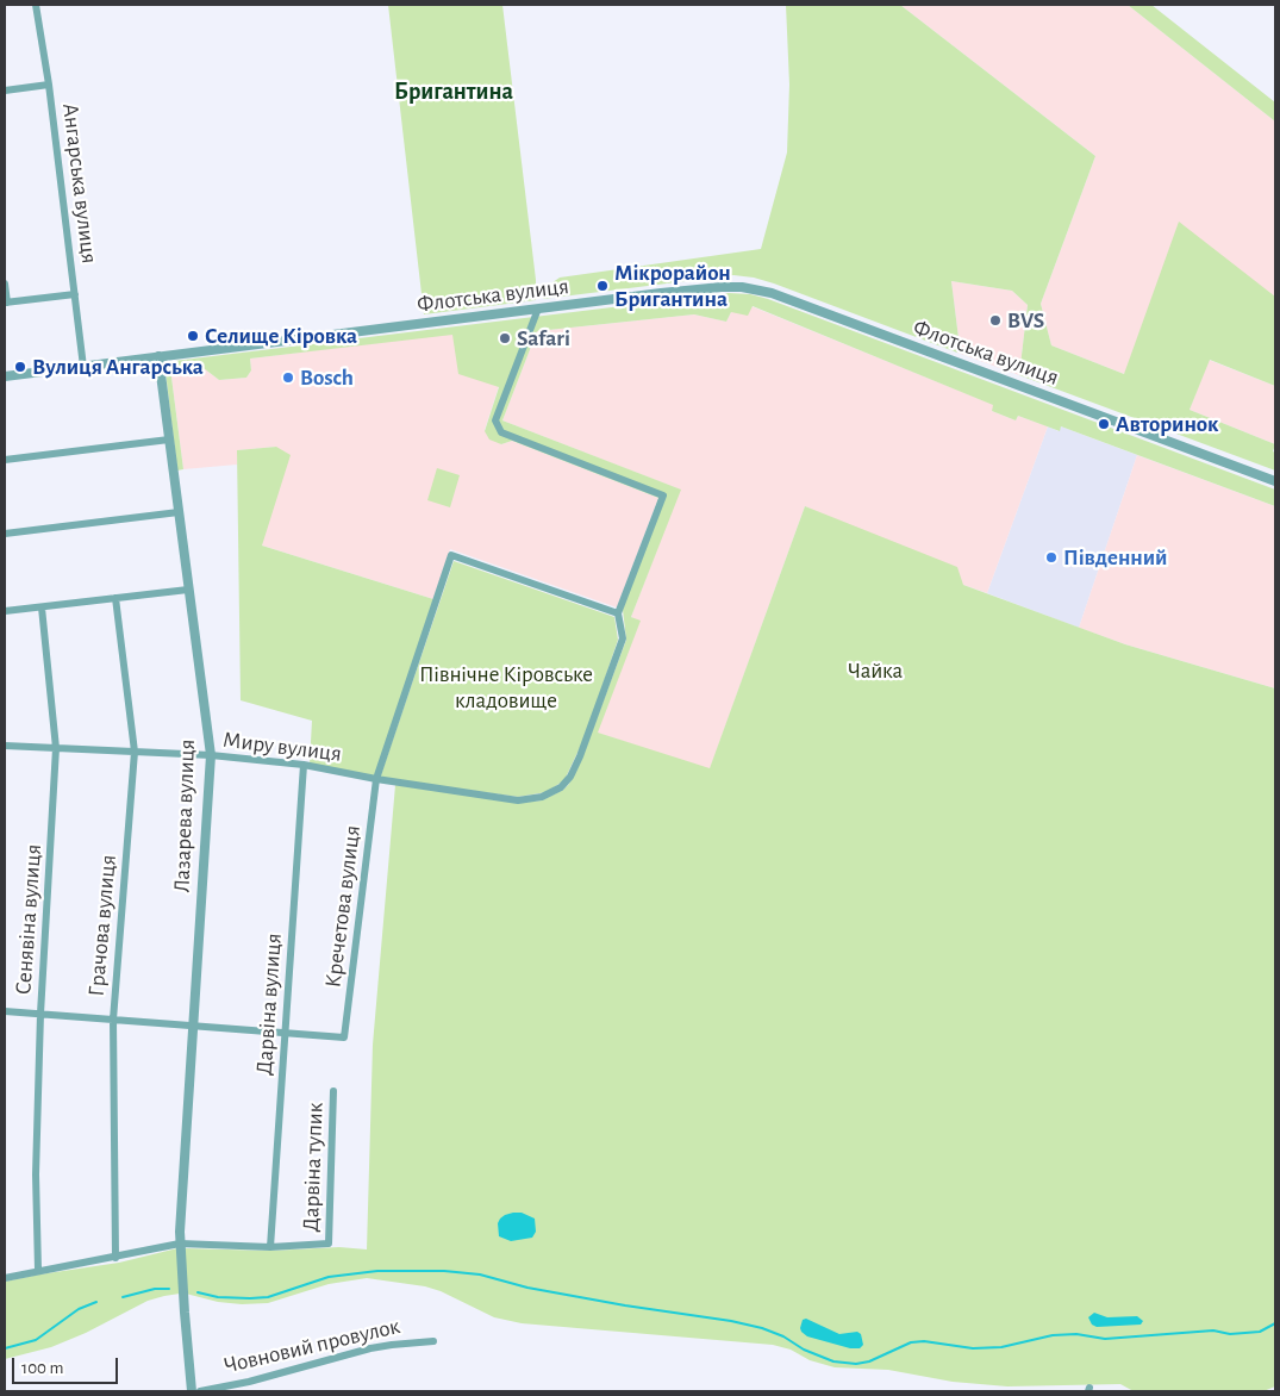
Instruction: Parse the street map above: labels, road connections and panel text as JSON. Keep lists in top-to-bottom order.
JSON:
{
  "streets": {
    "street": [
      "Ангарська вулиця",
      "Флотська вулиця",
      "Миру вулиця",
      "Лазарева вулиця",
      "Кречетова вулиця",
      "Сенявіна вулиця",
      "Грачова вулиця",
      "Дарвіна вулиця",
      "Дарвіна тупик",
      "Човновий провулок"
    ]
  },
  "crossings": [
    ["Ангарська вулиця", "Флотська вулиця"],
    ["Флотська вулиця", "Лазарева вулиця"],
    ["Миру вулиця", "Лазарева вулиця"],
    ["Миру вулиця", "Кречетова вулиця"],
    ["Миру вулиця", "Сенявіна вулиця"],
    ["Миру вулиця", "Грачова вулиця"],
    ["Миру вулиця", "Дарвіна вулиця"],
    ["Лазарева вулиця", "Човновий провулок"],
    ["Кречетова вулиця", "Дарвіна вулиця"],
    ["Дарвіна вулиця", "Дарвіна тупик"]
  ],
  "districts": ["Бригантина"],
  "parks": ["Чайка", "Північне Кіровське кладовище"],
  "places": [
    "Мікрорайон Бригантина",
    "BVS",
    "Селище Кіровка",
    "Safari",
    "Вулиця Ангарська",
    "Bosch",
    "Авторинок",
    "Південний"
  ],
  "scale_bar": "100 m"
}
